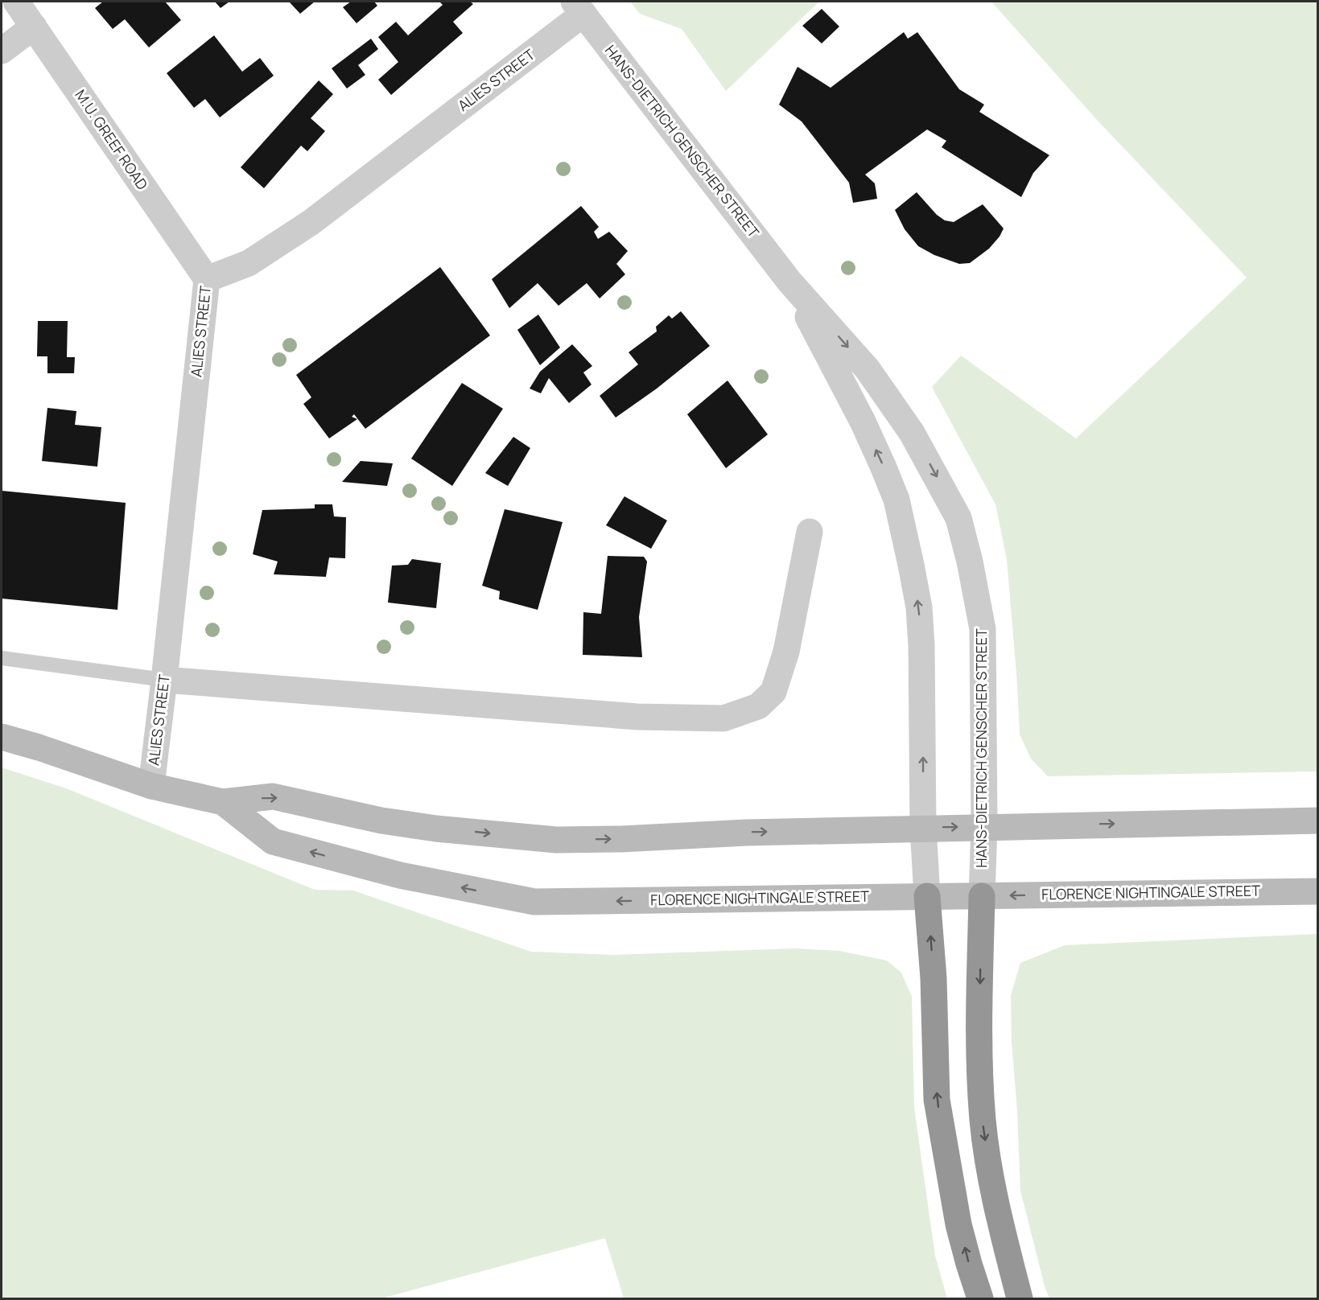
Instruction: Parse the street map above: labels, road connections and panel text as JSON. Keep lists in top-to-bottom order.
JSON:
{
  "streets": {
    "main road": ["FLORENCE NIGHTINGALE STREET"],
    "street": ["ALIES STREET", "M.U. GREEF ROAD", "HANS-DIETRICH GENSCHER STREET"]
  },
  "crossings": [
    ["ALIES STREET", "M.U. GREEF ROAD"],
    ["ALIES STREET", "HANS-DIETRICH GENSCHER STREET"],
    ["ALIES STREET", "FLORENCE NIGHTINGALE STREET"],
    ["HANS-DIETRICH GENSCHER STREET", "FLORENCE NIGHTINGALE STREET"]
  ]
}
